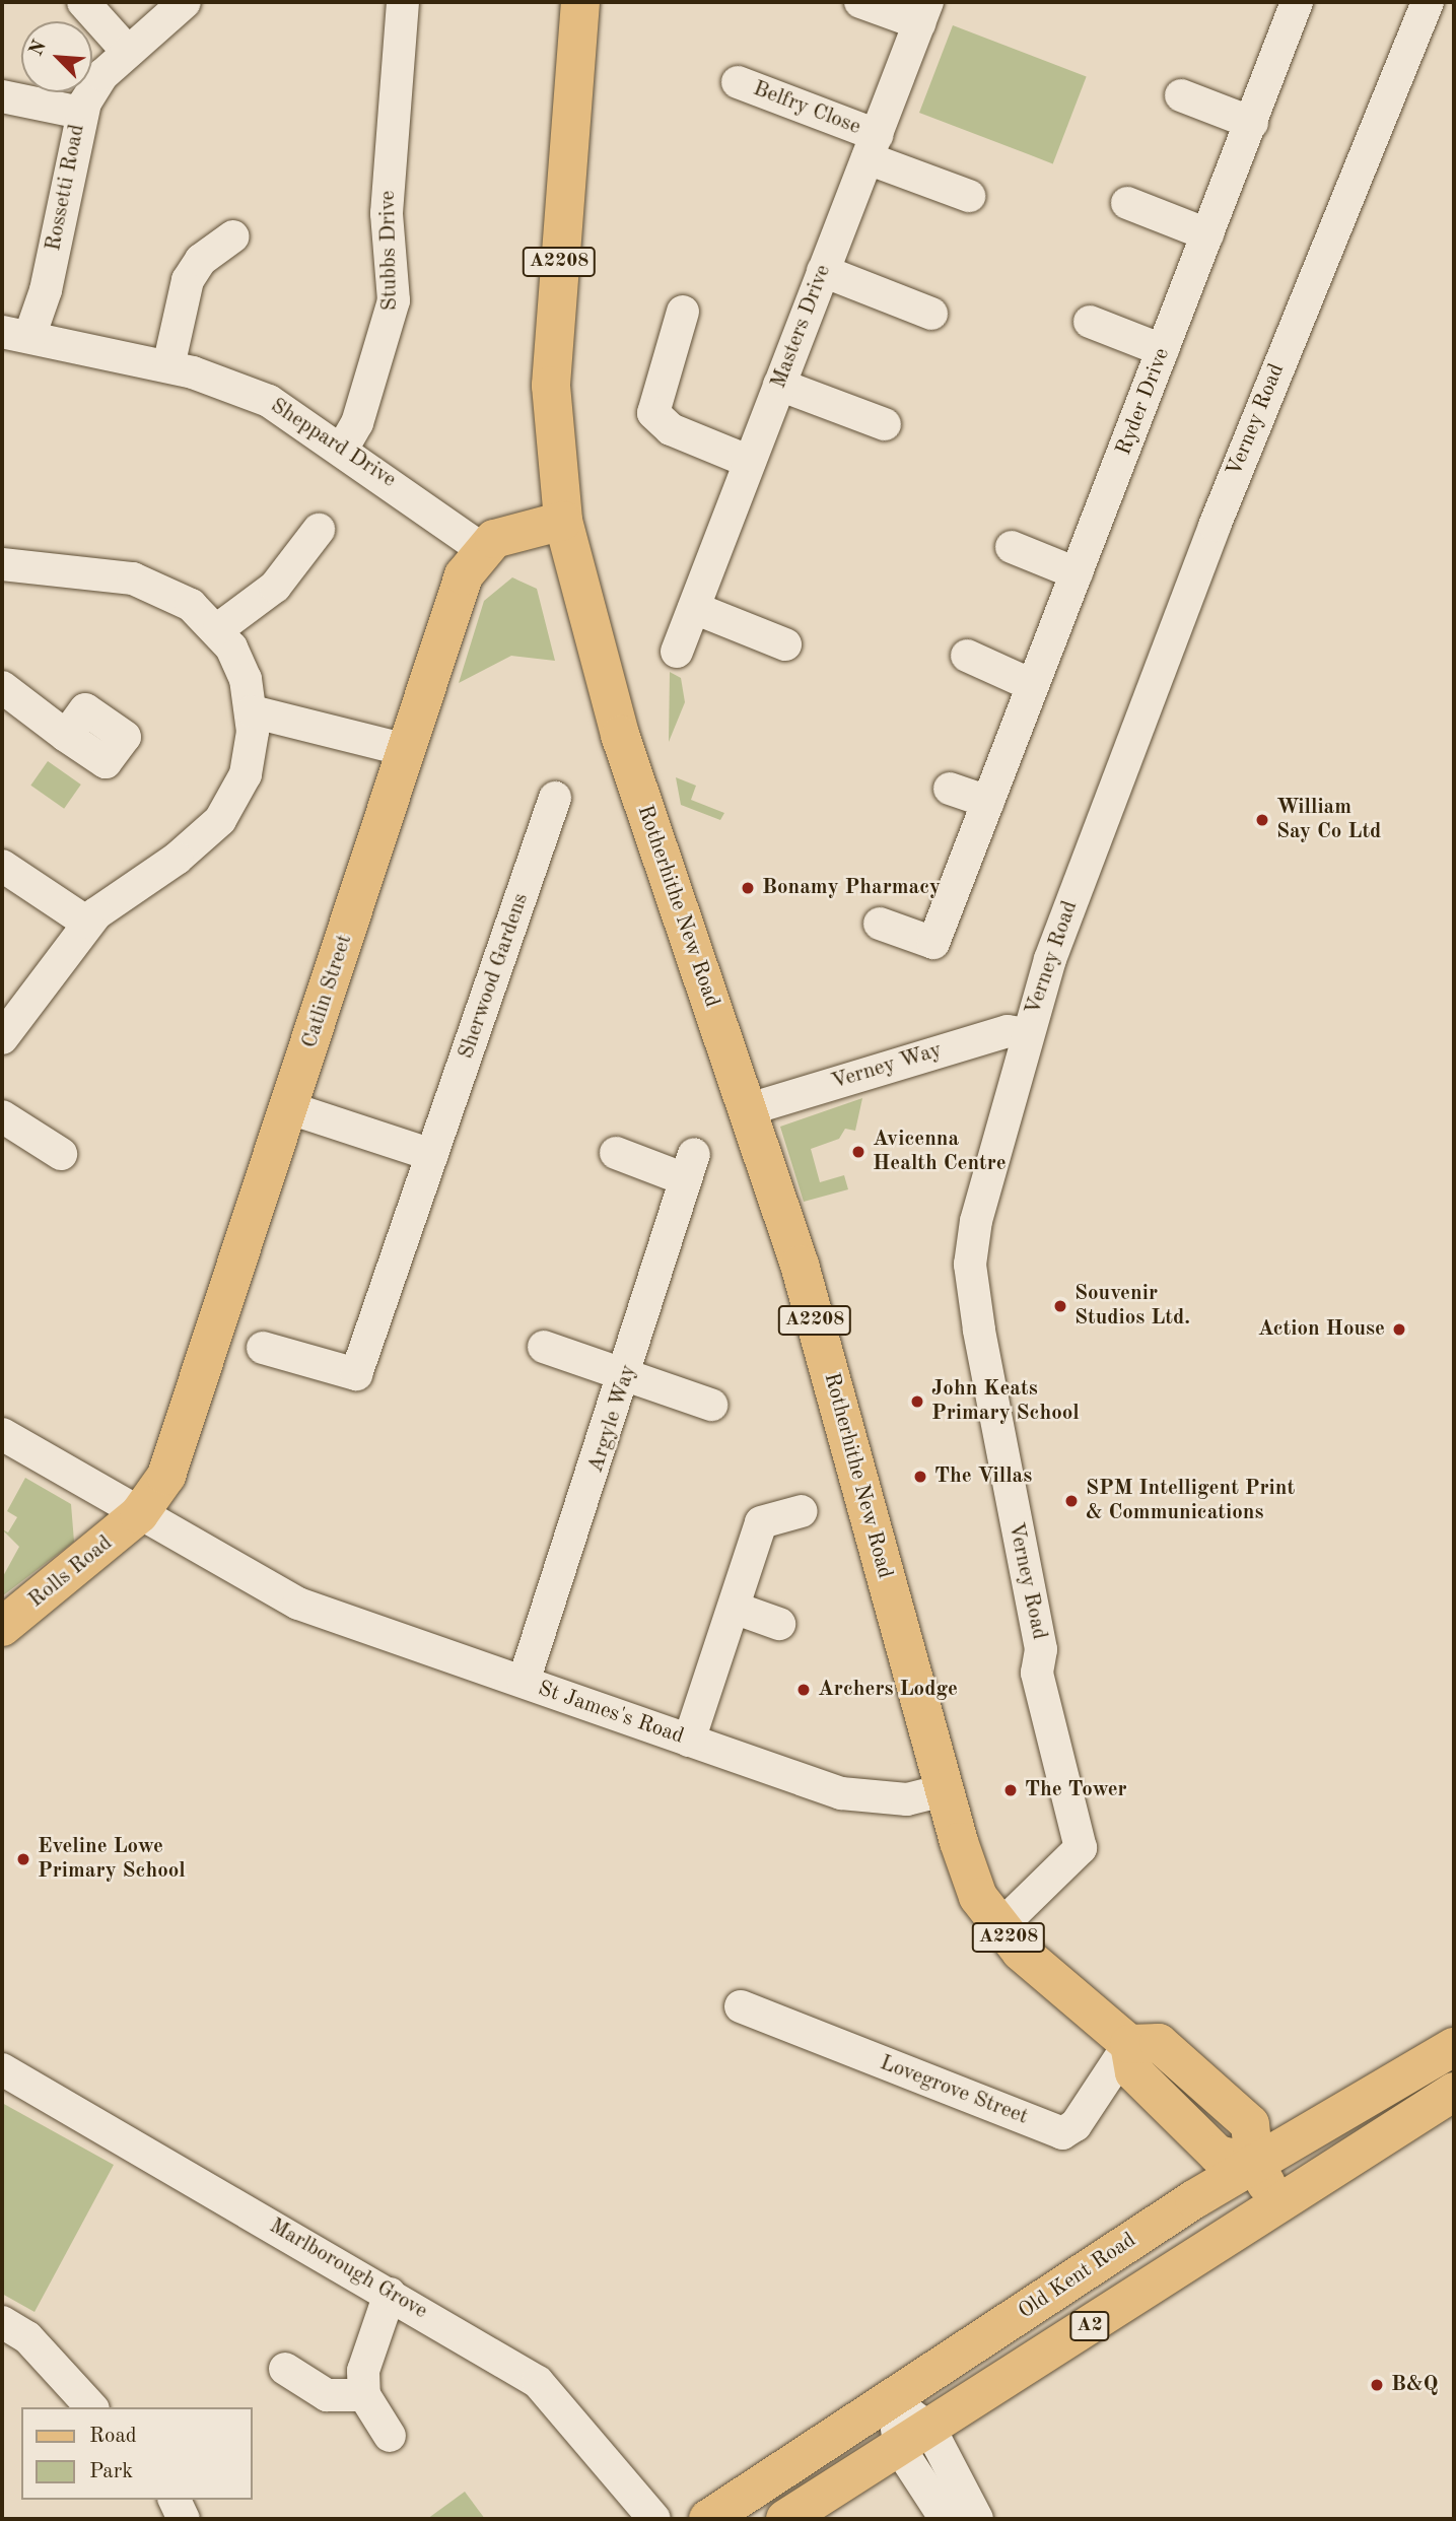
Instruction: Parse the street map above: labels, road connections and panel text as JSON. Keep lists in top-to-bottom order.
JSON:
{
  "streets": {
    "main road": [
      "A2208",
      "Rotherhithe New Road",
      "Catlin Street",
      "Rolls Road",
      "Old Kent Road",
      "A2"
    ],
    "street": [
      "Belfry Close",
      "Rossetti Road",
      "Stubbs Drive",
      "Masters Drive",
      "Ryder Drive",
      "Verney Road",
      "Sheppard Drive",
      "Sherwood Gardens",
      "Verney Way",
      "Argyle Way",
      "St James's Road",
      "Lovegrove Street",
      "Marlborough Grove"
    ]
  },
  "crossings": [
    ["Belfry Close", "Masters Drive"],
    ["Rossetti Road", "Sheppard Drive"],
    ["Stubbs Drive", "Sheppard Drive"],
    ["A2208", "Verney Road"],
    ["A2208", "Rotherhithe New Road"],
    ["A2208", "St James's Road"],
    ["A2208", "Lovegrove Street"],
    ["Verney Road", "Verney Way"],
    ["Sheppard Drive", "Catlin Street"],
    ["Rotherhithe New Road", "Verney Way"],
    ["Rotherhithe New Road", "St James's Road"],
    ["Catlin Street", "Rolls Road"],
    ["Catlin Street", "St James's Road"],
    ["Argyle Way", "St James's Road"],
    ["Rolls Road", "St James's Road"]
  ],
  "places": [
    "William Say Co Ltd",
    "Bonamy Pharmacy",
    "Avicenna Health Centre",
    "Souvenir Studios Ltd.",
    "Action House",
    "John Keats Primary School",
    "The Villas",
    "SPM Intelligent Print & Communications",
    "Archers Lodge",
    "The Tower",
    "Eveline Lowe Primary School",
    "B&Q"
  ],
  "legend": ["Road", "Park"],
  "north": "top left"
}
